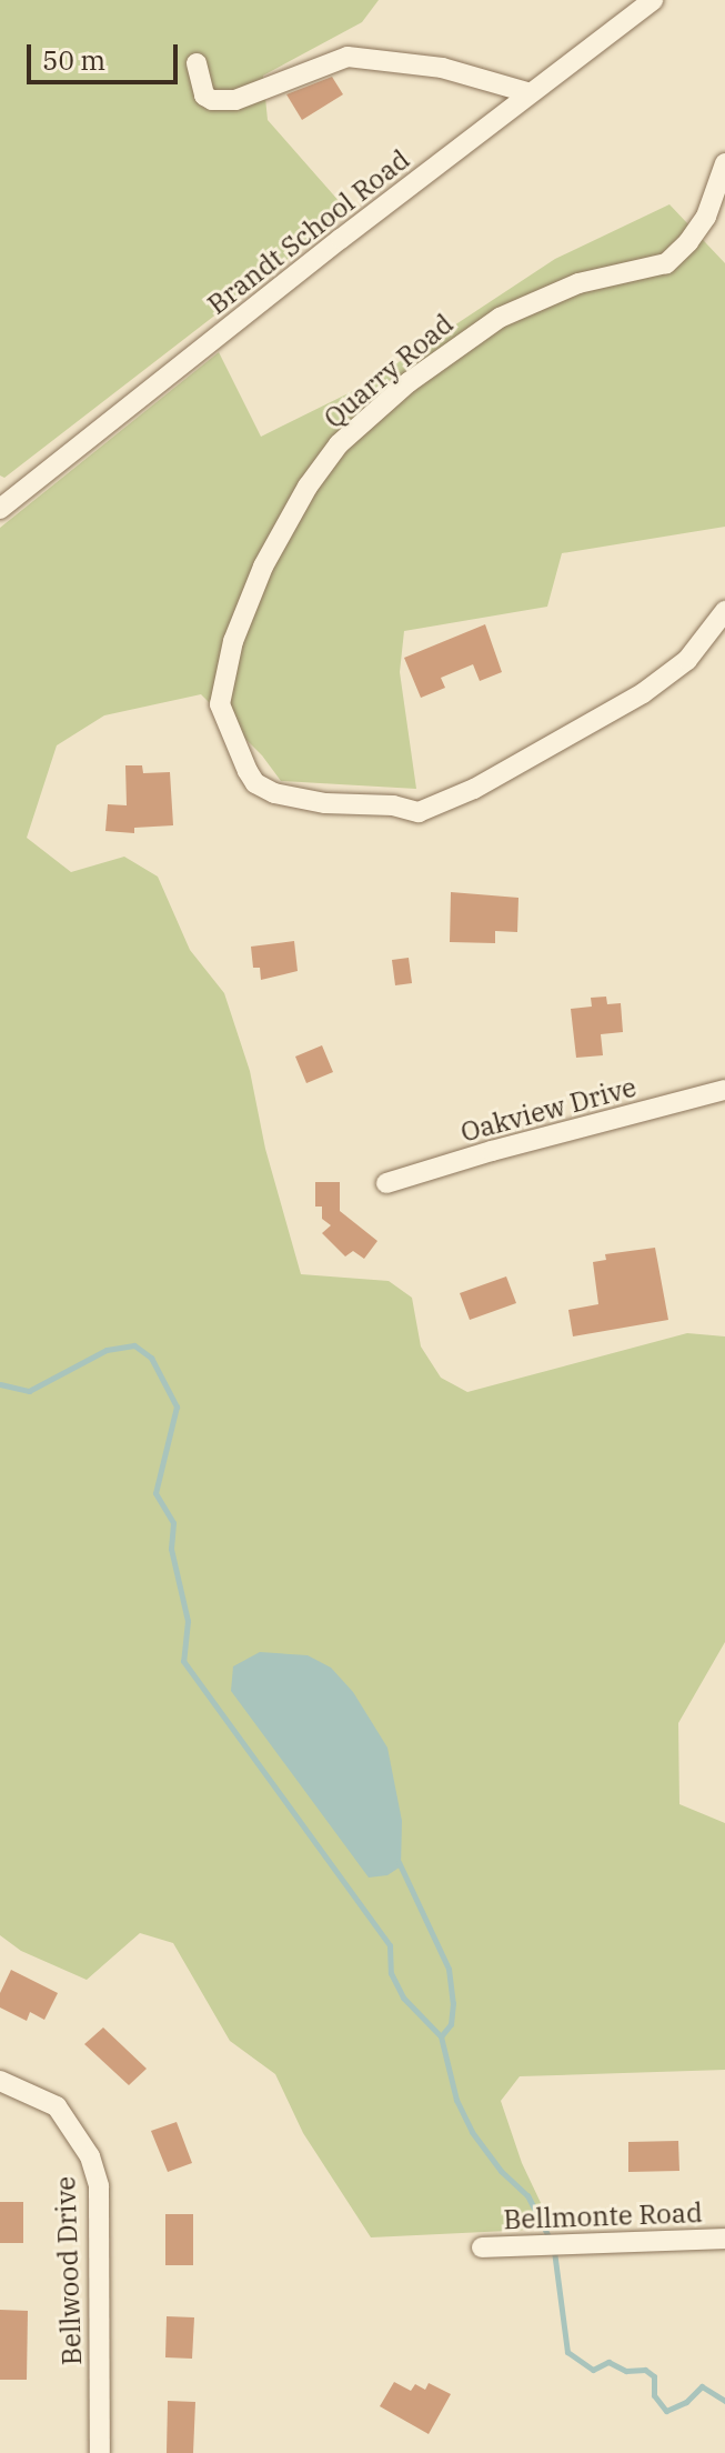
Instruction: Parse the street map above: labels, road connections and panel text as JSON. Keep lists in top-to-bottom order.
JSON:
{
  "streets": {
    "street": [
      "Brandt School Road",
      "Quarry Road",
      "Oakview Drive",
      "Bellmonte Road",
      "Bellwood Drive"
    ]
  },
  "scale_bar": "50 m"
}
